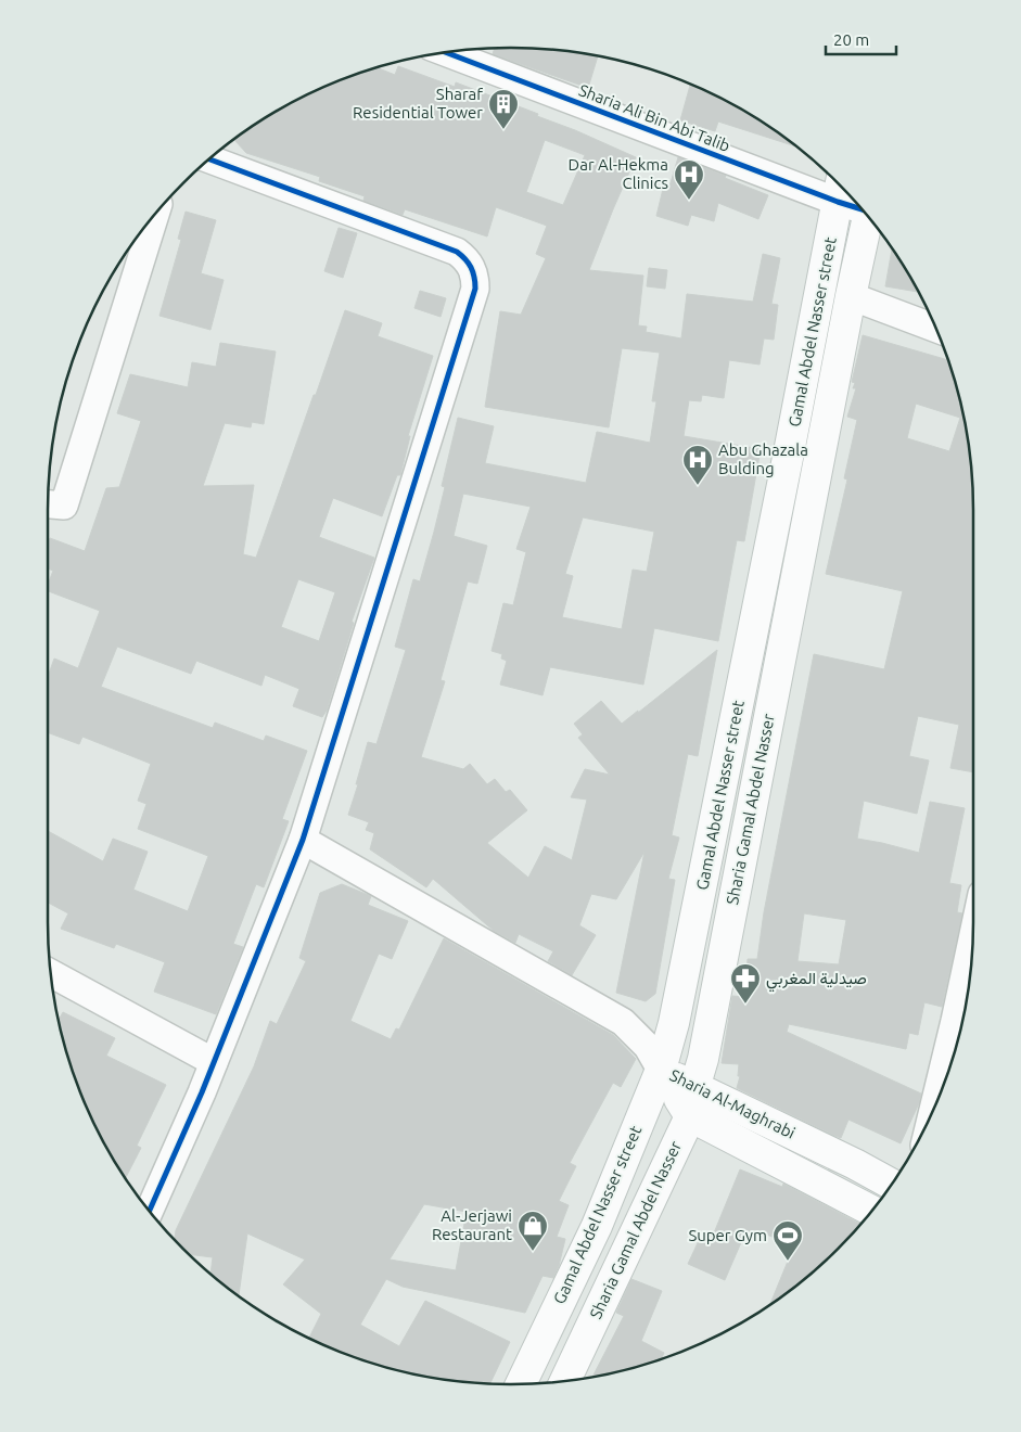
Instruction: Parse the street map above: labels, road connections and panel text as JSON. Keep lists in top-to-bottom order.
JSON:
{
  "streets": {
    "main road": ["Gamal Abdel Nasser street", "Sharia Gamal Abdel Nasser", "Sharia Al-Maghrabi"],
    "street": ["Sharia Ali Bin Abi Talib"]
  },
  "crossings": [
    ["Sharia Ali Bin Abi Talib", "Gamal Abdel Nasser street"],
    ["Gamal Abdel Nasser street", "Sharia Al-Maghrabi"],
    ["Sharia Gamal Abdel Nasser", "Sharia Al-Maghrabi"]
  ],
  "places": {
    "building": ["Sharaf Residential Tower"],
    "hospital": ["Dar Al-Hekma Clinics", "Abu Ghazala Bulding"],
    "pharmacy": ["صيدلية المغربي"],
    "shop": ["Al-Jerjawi Restaurant"],
    "sports": ["Super Gym"]
  },
  "scale_bar": "20 m"
}
